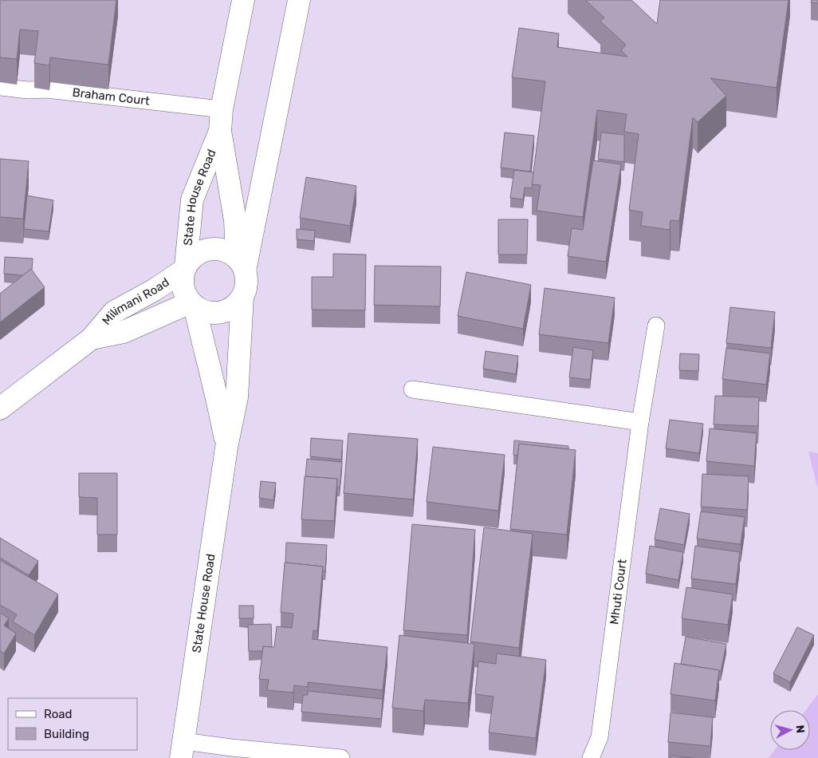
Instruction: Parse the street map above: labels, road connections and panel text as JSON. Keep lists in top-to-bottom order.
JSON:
{
  "streets": {
    "main road": ["State House Road", "Milimani Road"],
    "lane": ["Braham Court", "Mhuti Court"]
  },
  "crossings": [
    ["Braham Court", "State House Road"],
    ["State House Road", "Milimani Road"]
  ],
  "legend": ["Road", "Building"],
  "north": "right"
}
